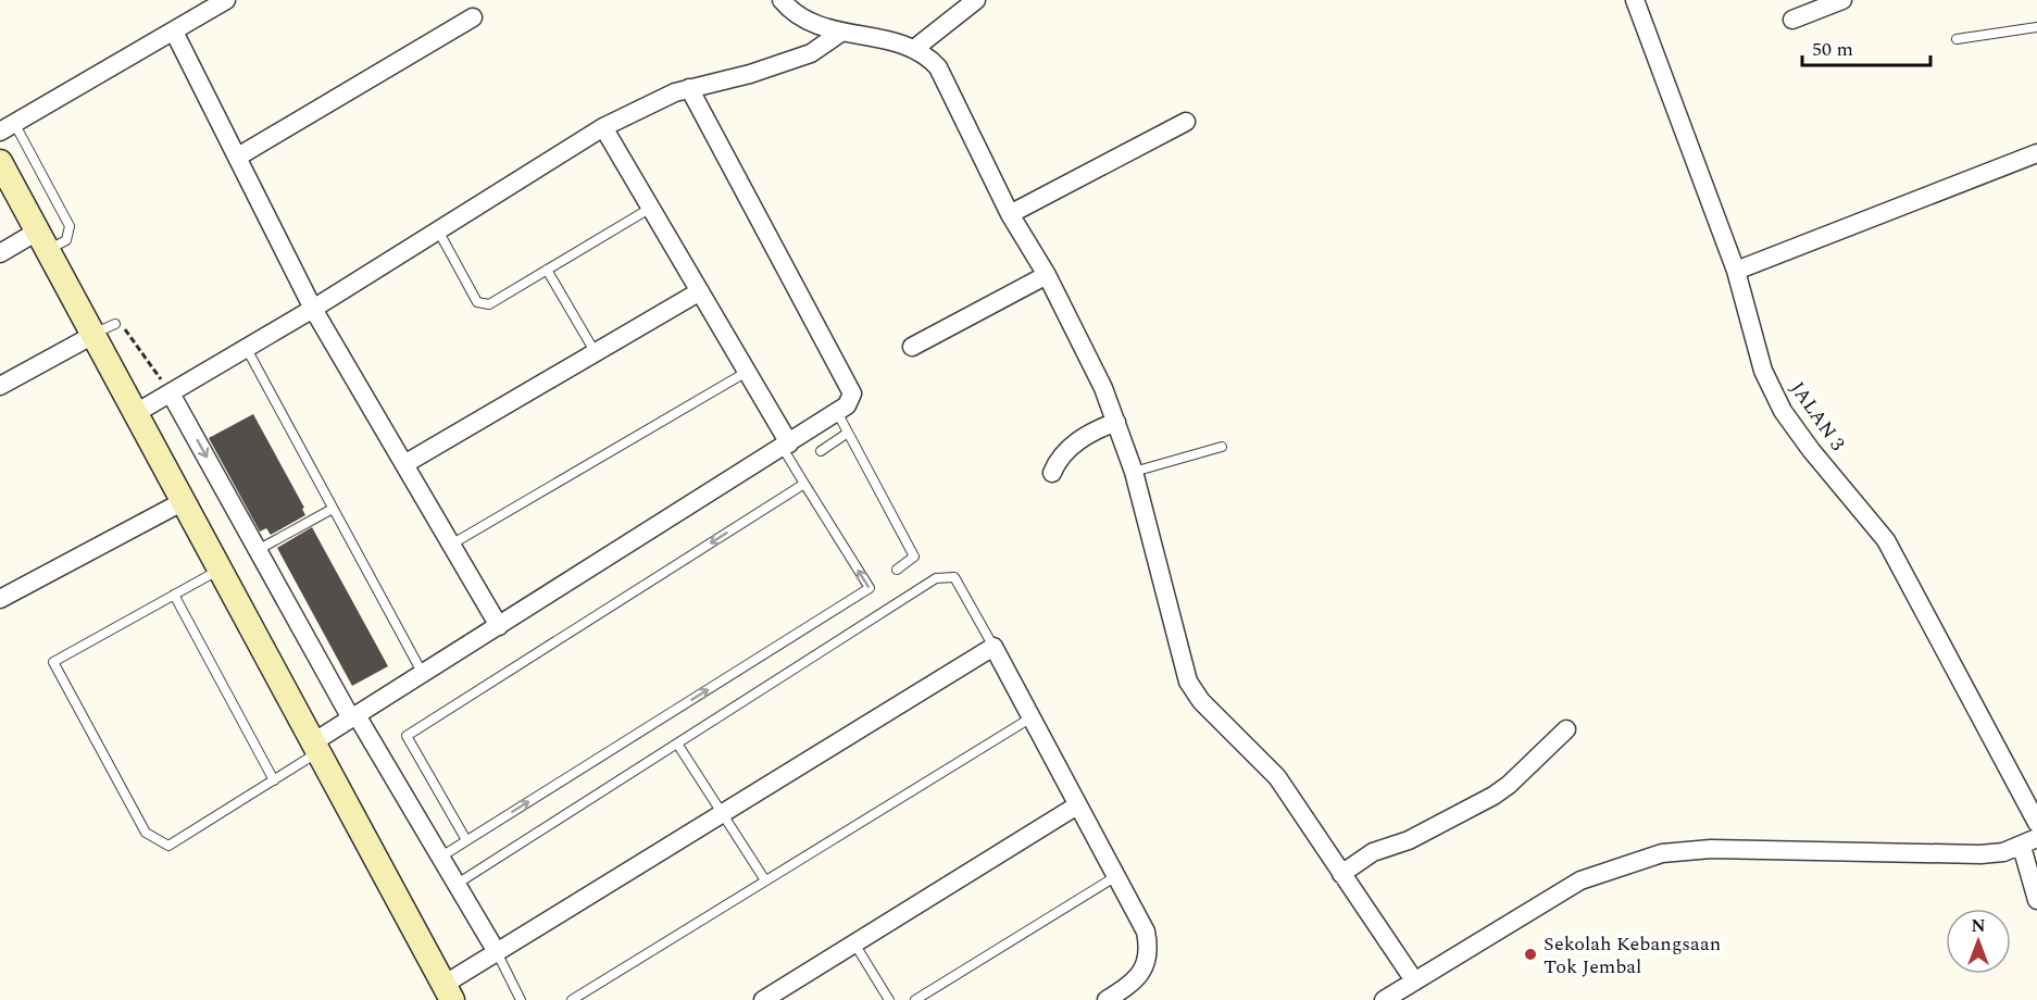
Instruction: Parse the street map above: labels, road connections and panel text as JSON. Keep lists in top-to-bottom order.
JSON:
{
  "streets": {
    "street": ["JALAN 3"]
  },
  "places": ["Sekolah Kebangsaan Tok Jembal"],
  "scale_bar": "50 m",
  "north": "top"
}
